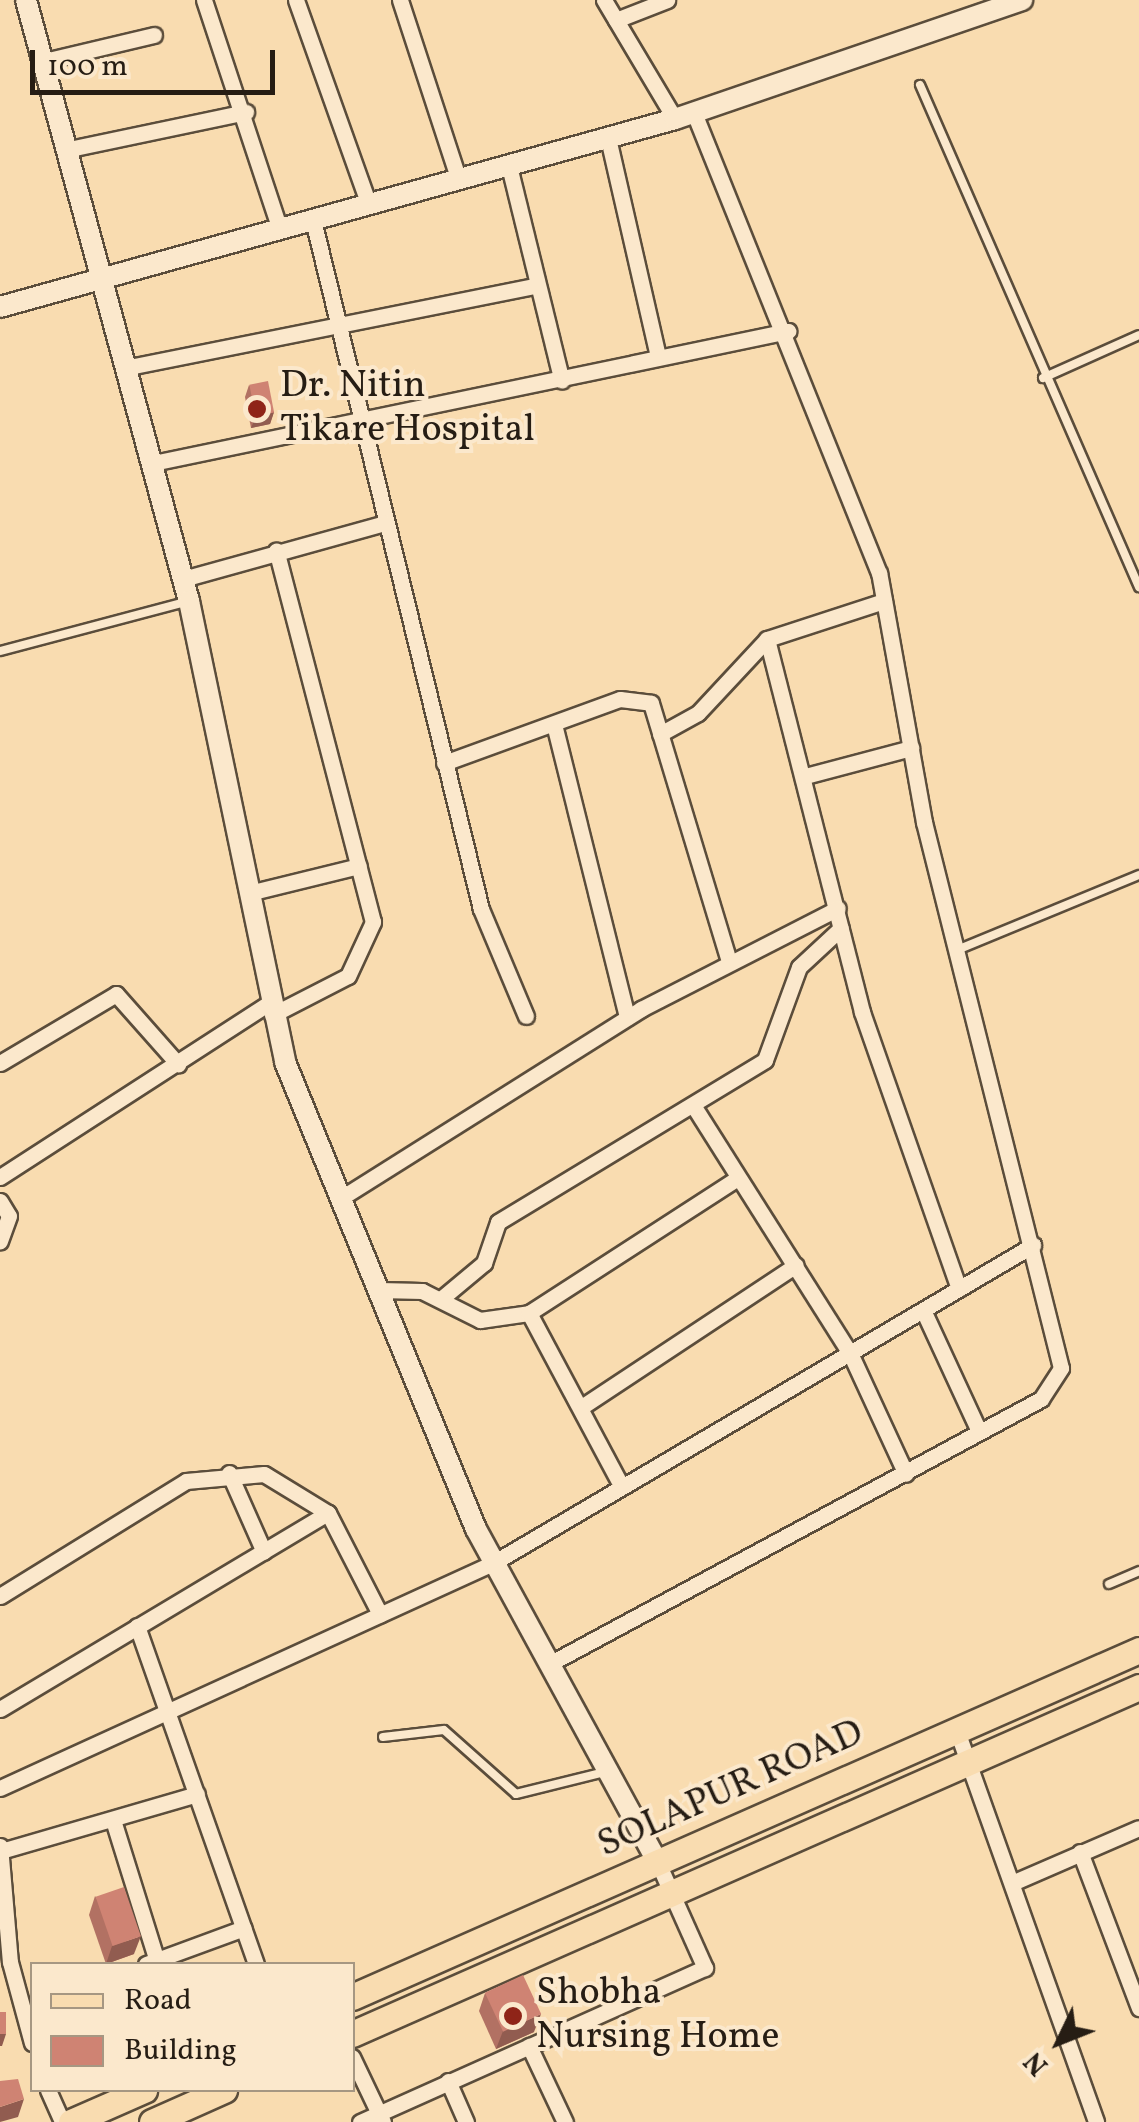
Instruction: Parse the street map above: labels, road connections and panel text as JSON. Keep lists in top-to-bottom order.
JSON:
{
  "streets": {
    "main road": ["SOLAPUR ROAD"]
  },
  "places": ["Dr. Nitin Tikare Hospital", "Shobha Nursing Home"],
  "legend": ["Road", "Building"],
  "scale_bar": "100 m",
  "north": "bottom left"
}
